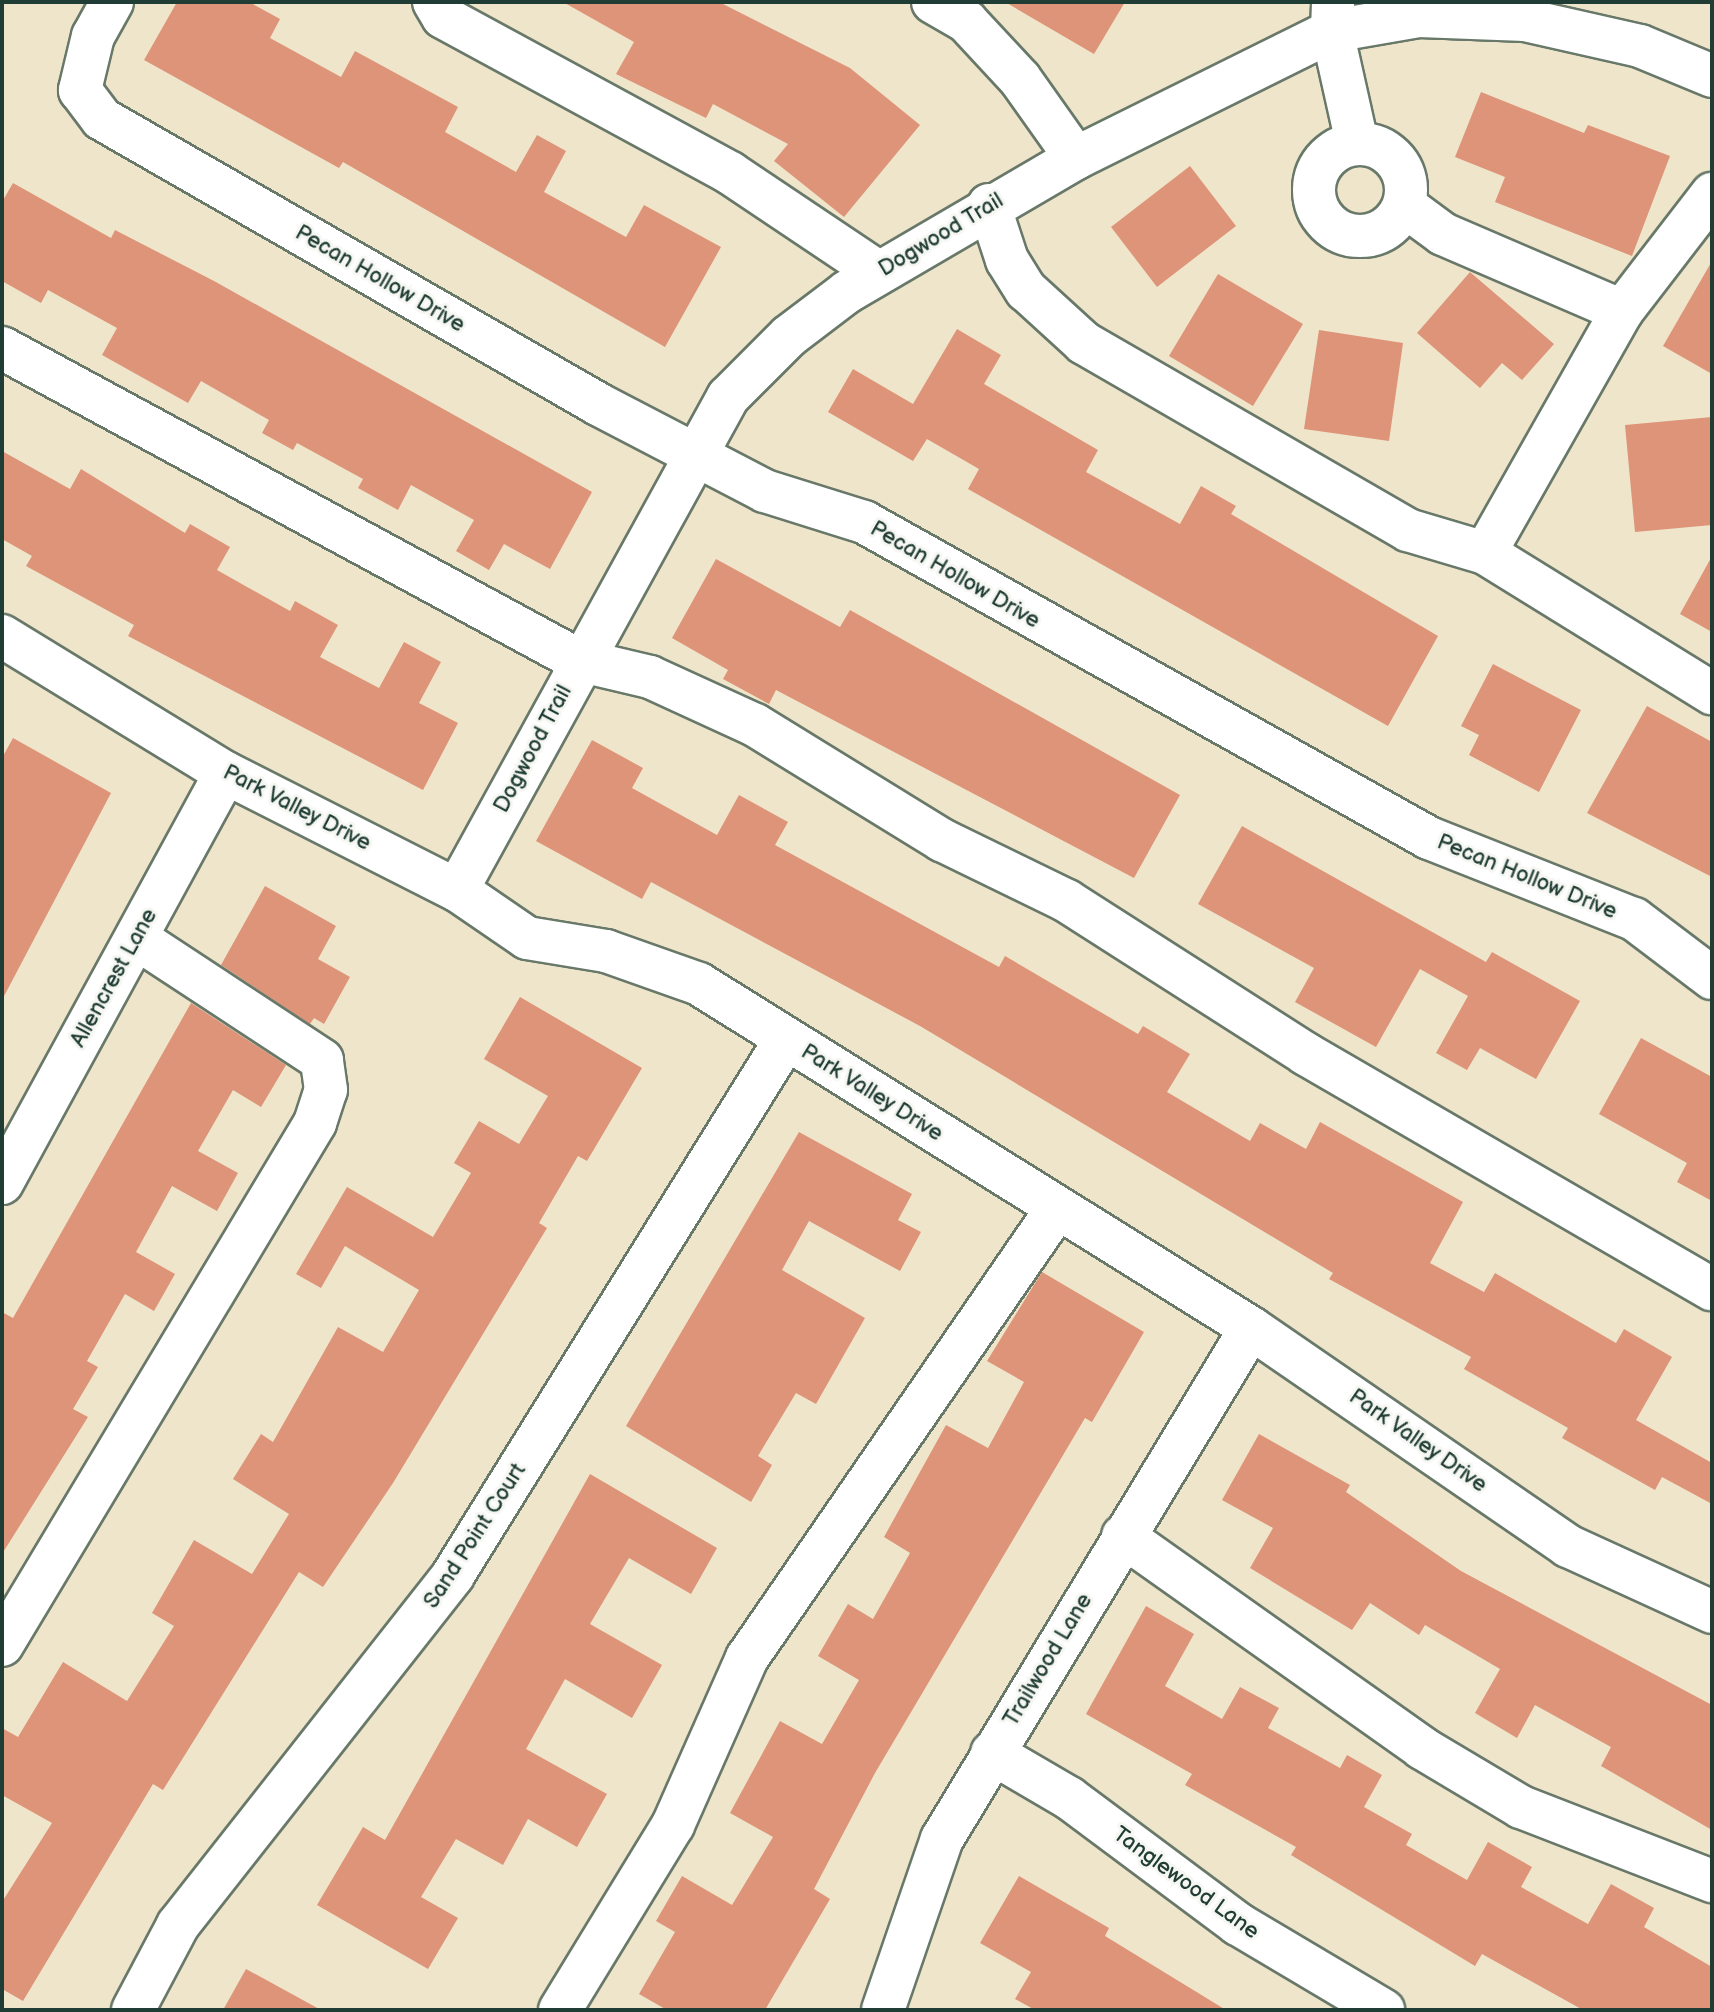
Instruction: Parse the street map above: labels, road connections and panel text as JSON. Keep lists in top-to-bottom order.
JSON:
{
  "streets": {
    "street": [
      "Dogwood Trail",
      "Pecan Hollow Drive",
      "Park Valley Drive",
      "Allencrest Lane",
      "Sand Point Court",
      "Trailwood Lane",
      "Tanglewood Lane"
    ]
  },
  "crossings": [
    ["Dogwood Trail", "Pecan Hollow Drive"],
    ["Dogwood Trail", "Park Valley Drive"],
    ["Park Valley Drive", "Allencrest Lane"],
    ["Park Valley Drive", "Sand Point Court"],
    ["Park Valley Drive", "Trailwood Lane"],
    ["Trailwood Lane", "Tanglewood Lane"]
  ]
}
